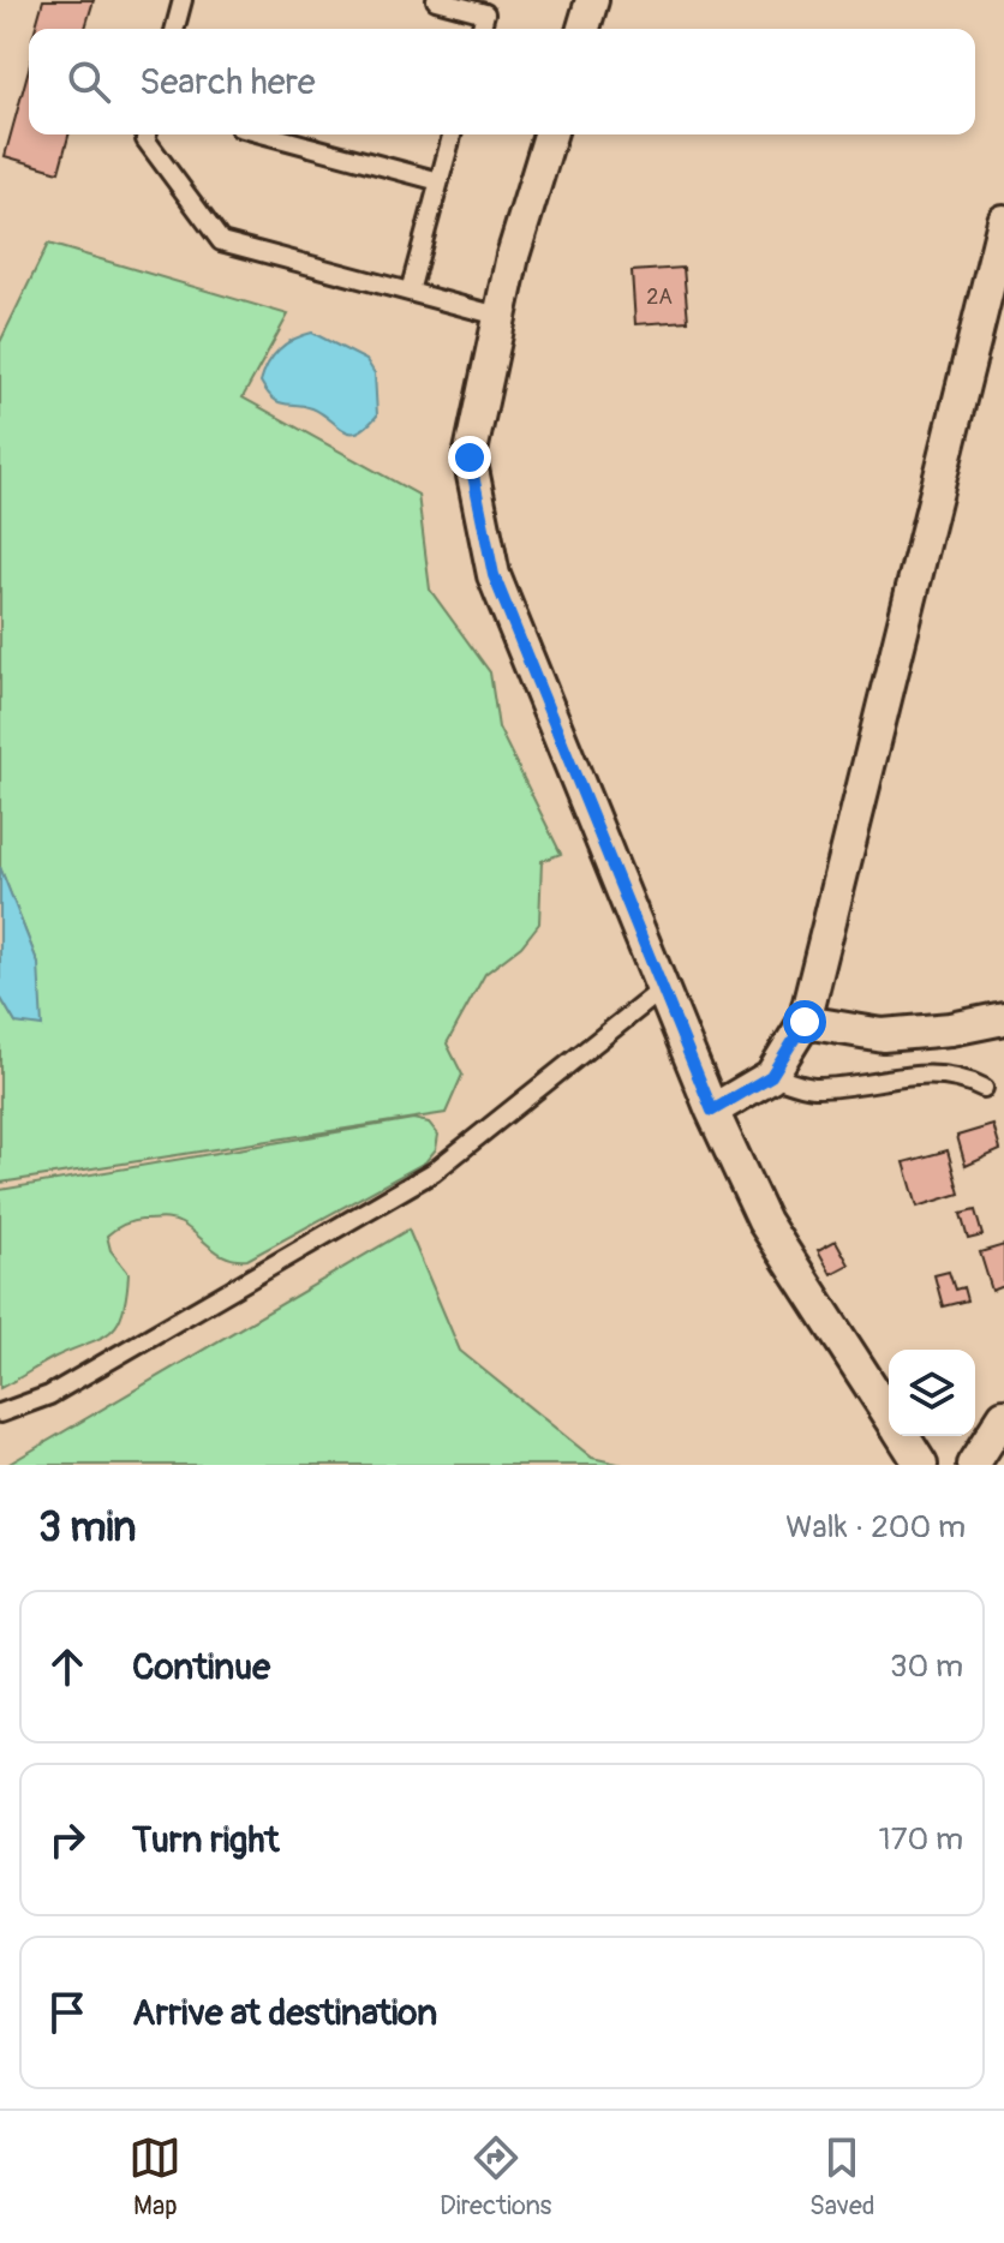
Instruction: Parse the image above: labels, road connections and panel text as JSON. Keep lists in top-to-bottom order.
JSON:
{
  "house_numbers": ["2А"],
  "page": {
    "search": "Search here",
    "heading": ["3 min", "Walk · 200 m"],
    "list": [
      ["Continue", "30 m"],
      ["Turn right", "170 m"],
      "Arrive at destination"
    ],
    "nav": ["Map", "Directions", "Saved"]
  }
}
